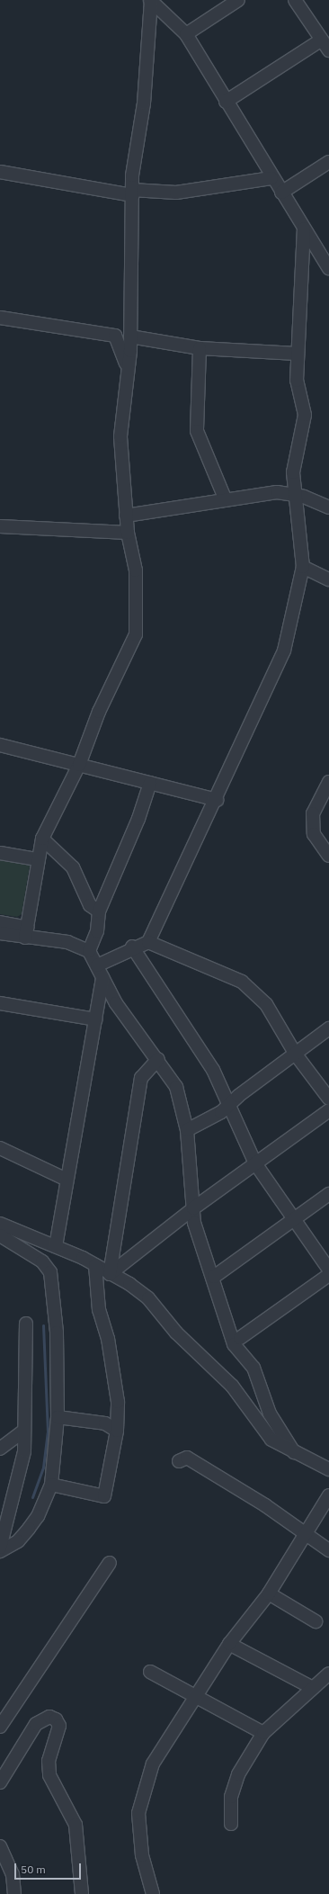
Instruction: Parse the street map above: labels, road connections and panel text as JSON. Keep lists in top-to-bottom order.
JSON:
{
  "scale_bar": "50 m"
}
